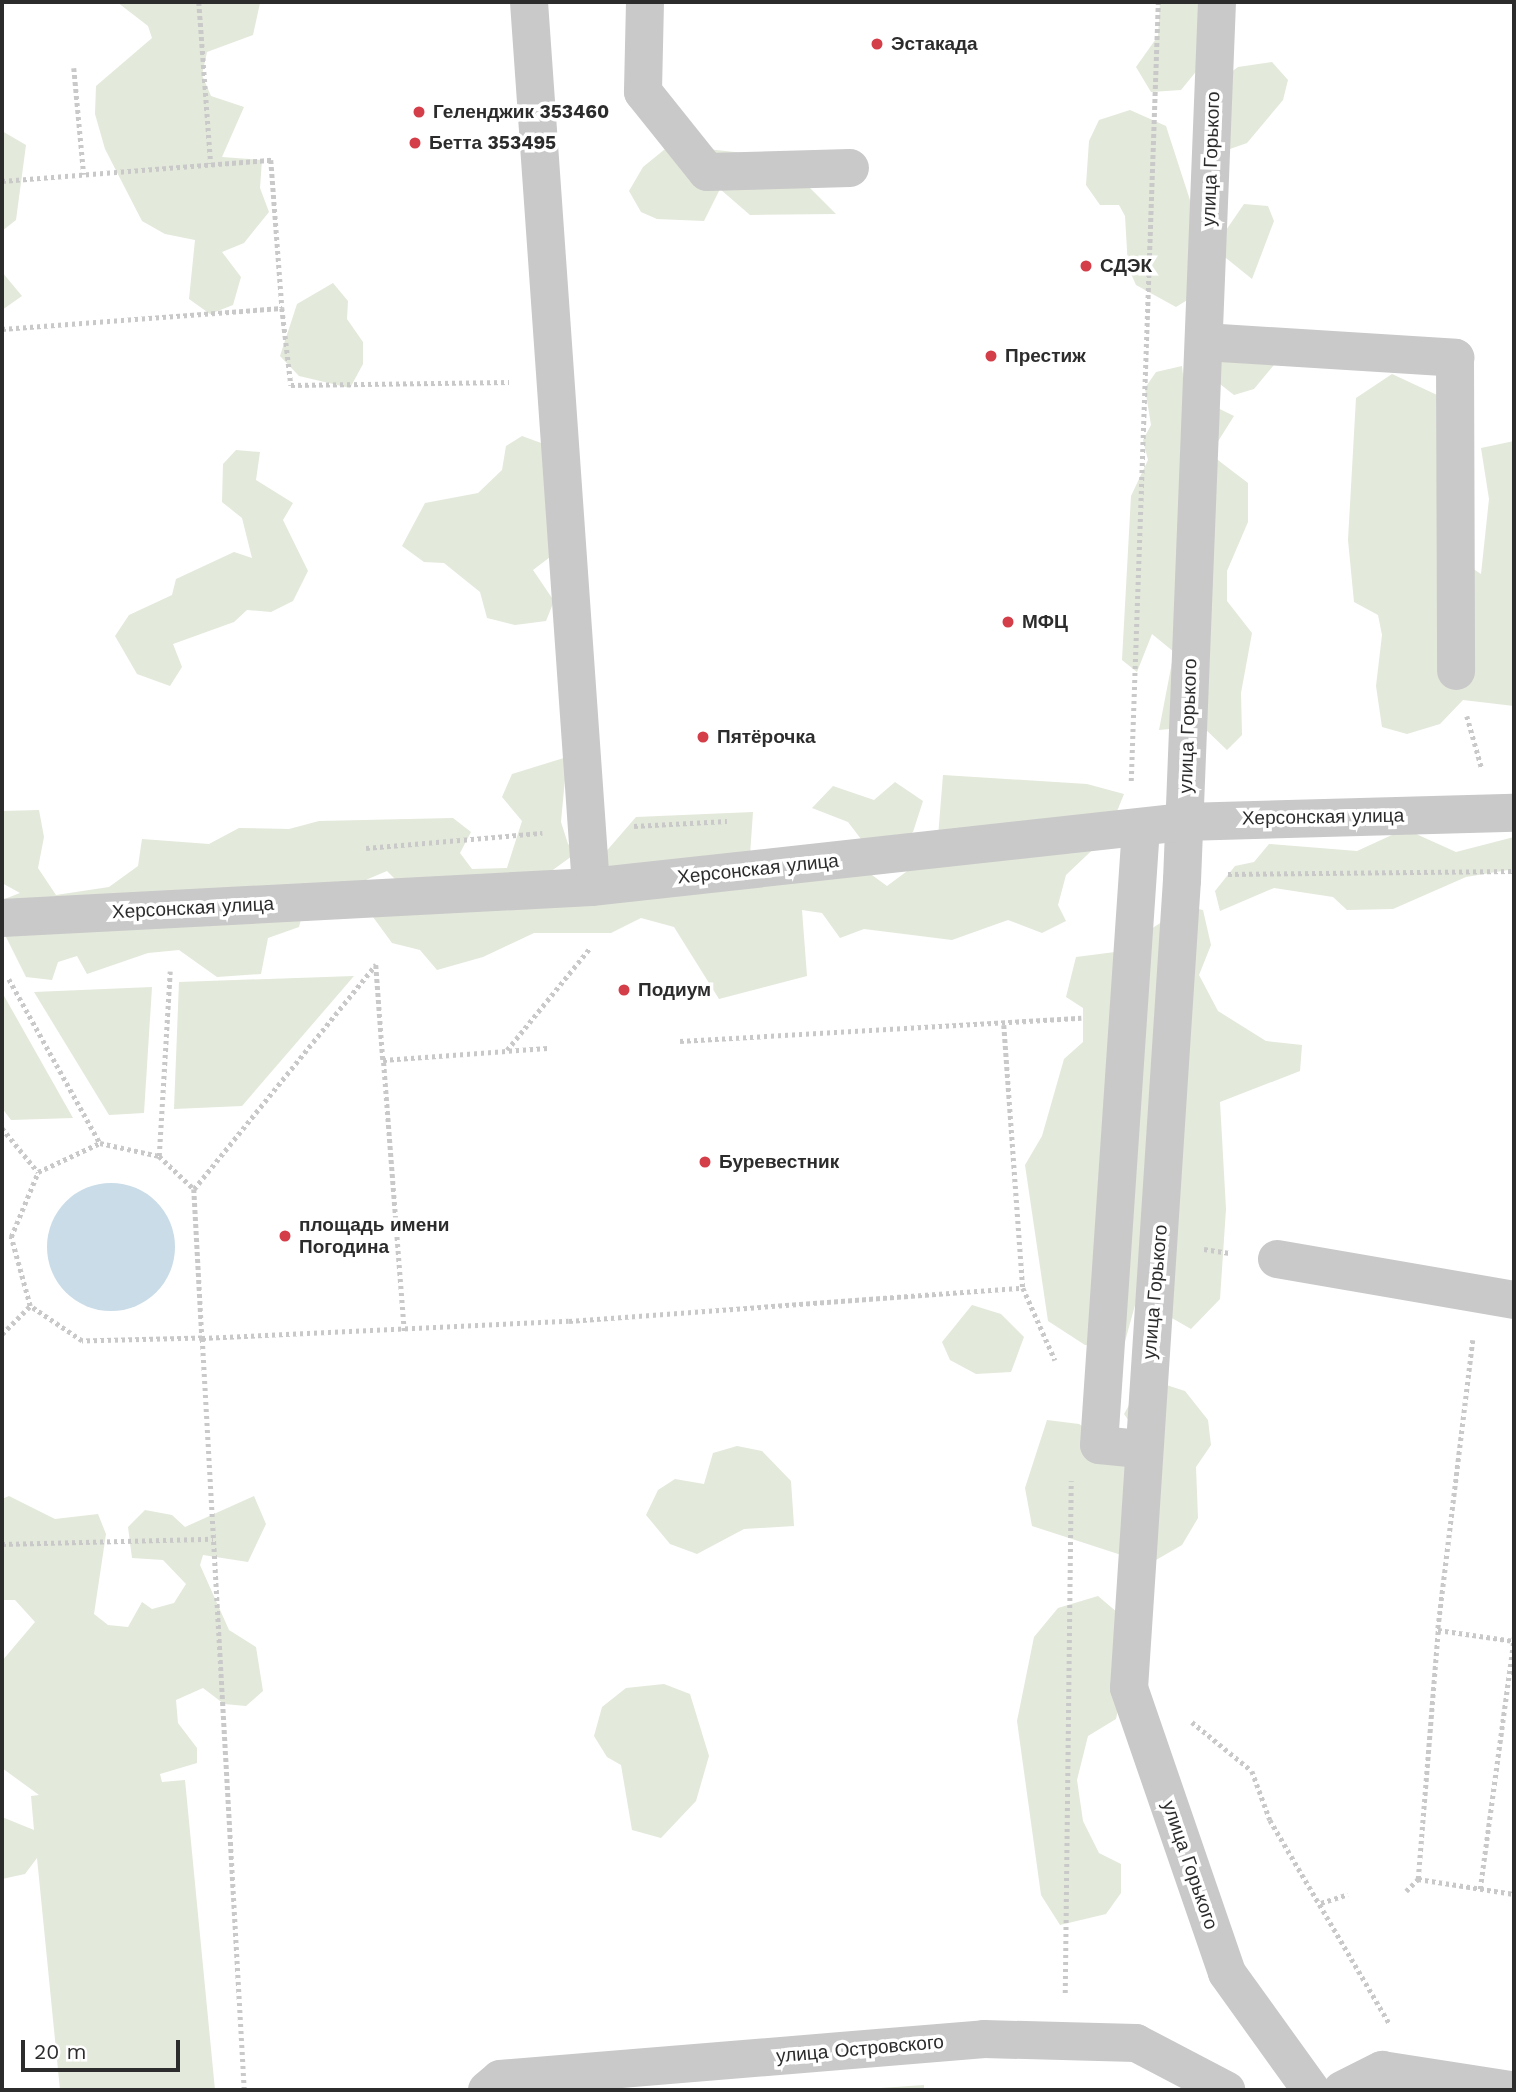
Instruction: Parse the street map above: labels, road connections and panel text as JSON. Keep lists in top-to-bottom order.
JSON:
{
  "streets": {
    "street": ["улица Горького", "Херсонская улица", "улица Островского"]
  },
  "crossings": [
    ["улица Горького", "Херсонская улица"]
  ],
  "places": [
    "Эстакада",
    "Геленджик 353460",
    "Бетта 353495",
    "СДЭК",
    "Престиж",
    "МФЦ",
    "Пятёрочка",
    "Подиум",
    "Буревестник",
    "площадь имени Погодина"
  ],
  "scale_bar": "20 m"
}
